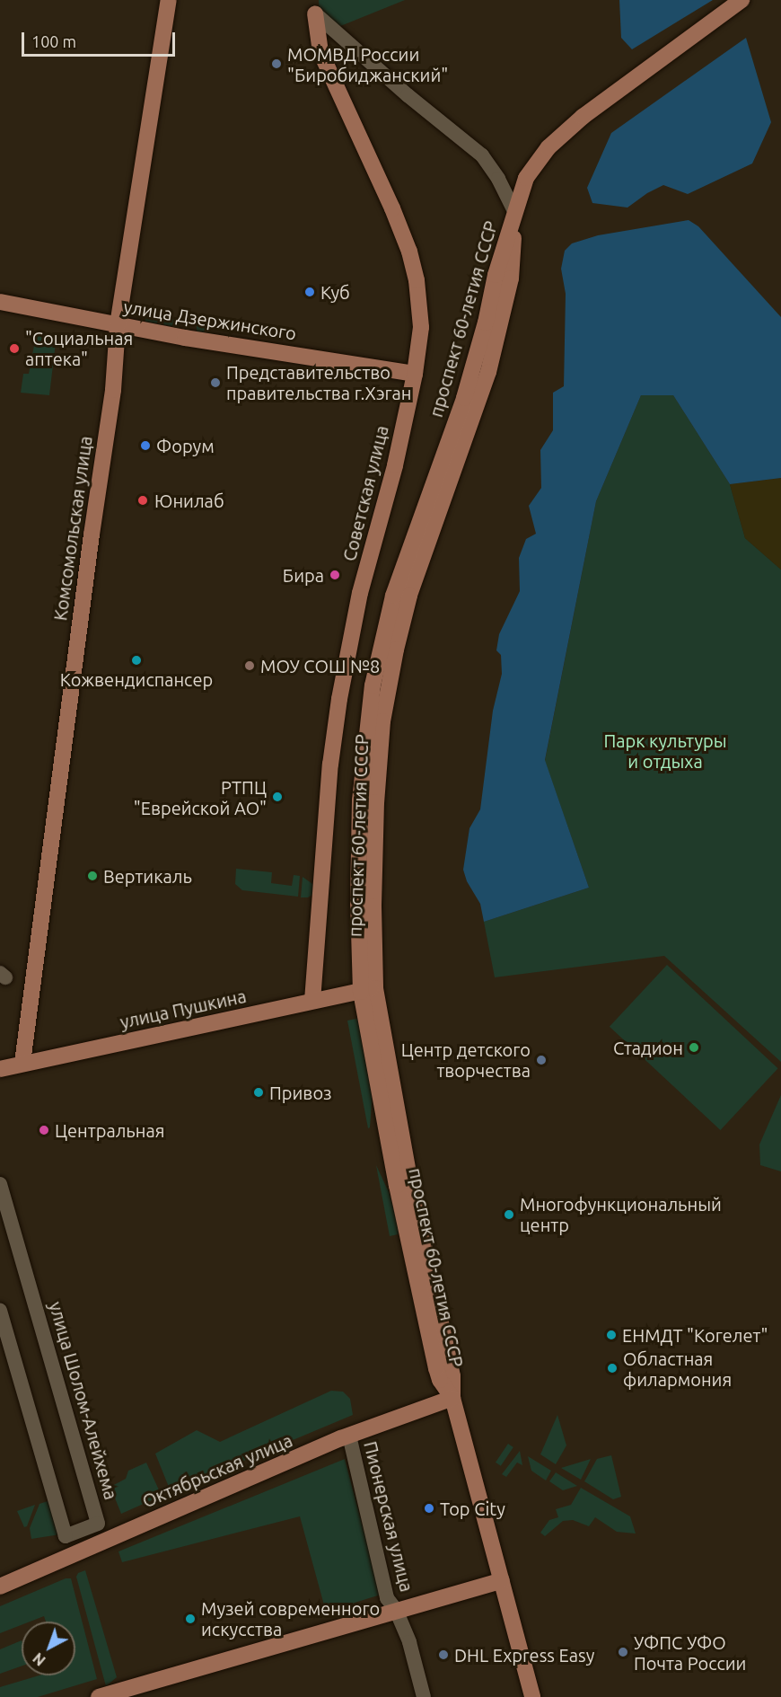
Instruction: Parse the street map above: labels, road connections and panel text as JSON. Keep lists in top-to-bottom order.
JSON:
{
  "streets": {
    "main road": [
      "проспект 60-летия СССР",
      "улица Дзержинского",
      "Советская улица",
      "Комсомольская улица",
      "улица Пушкина",
      "Октябрьская улица"
    ],
    "street": ["улица Шолом-Алейхема", "Пионерская улица"]
  },
  "crossings": [
    ["проспект 60-летия СССР", "улица Пушкина"],
    ["проспект 60-летия СССР", "Октябрьская улица"],
    ["улица Дзержинского", "Советская улица"],
    ["улица Дзержинского", "Комсомольская улица"],
    ["Советская улица", "улица Пушкина"],
    ["Комсомольская улица", "улица Пушкина"],
    ["Октябрьская улица", "Пионерская улица"]
  ],
  "parks": ["Парк культуры и отдыха"],
  "places": [
    "МОМВД России \"Биробиджанский\"",
    "Куб",
    "\"Социальная аптека\"",
    "Представительство правительства г.Хэган",
    "Форум",
    "Юнилаб",
    "Бира",
    "Кожвендиспансер",
    "МОУ СОШ №8",
    "РТПЦ \"Еврейской АО\"",
    "Вертикаль",
    "Стадион",
    "Центр детского творчества",
    "Привоз",
    "Центральная",
    "Многофункциональный центр",
    "ЕНМДТ \"Когелет\"",
    "Областная филармония",
    "Top City",
    "Музей современного искусства",
    "УФПС УФО Почта России",
    "DHL Express Easy"
  ],
  "scale_bar": "100 m",
  "north": "bottom left"
}
